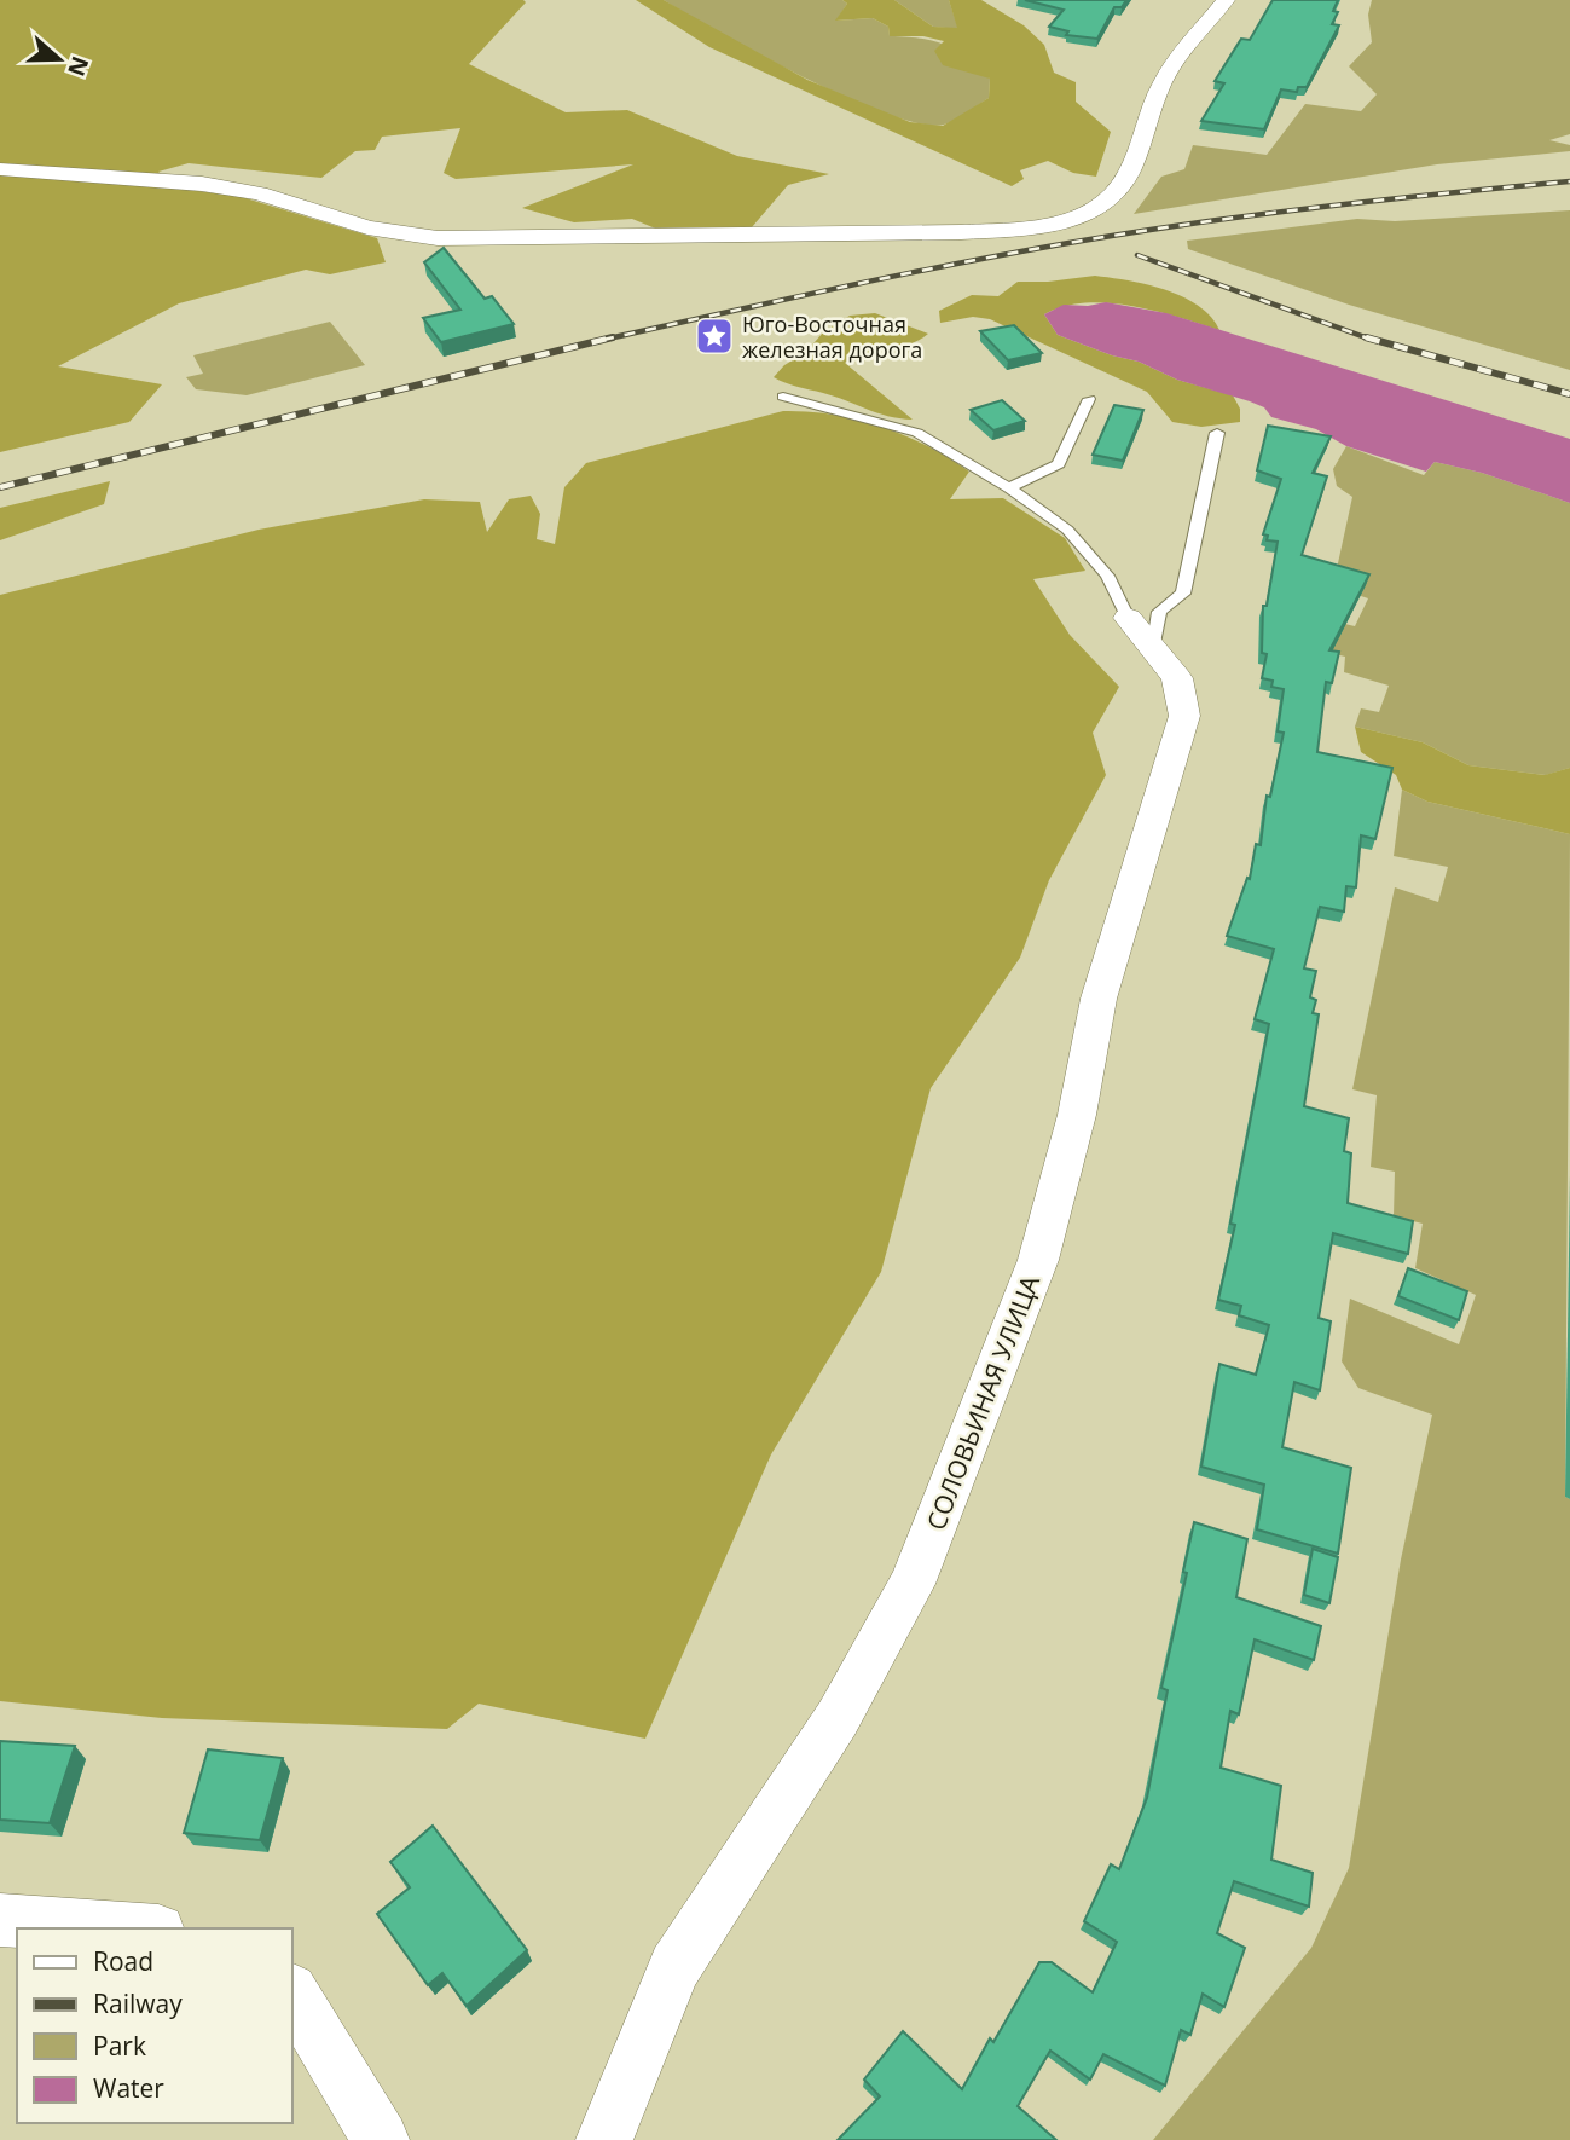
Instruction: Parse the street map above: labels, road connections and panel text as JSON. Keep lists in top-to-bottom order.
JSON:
{
  "streets": {
    "street": ["СОЛОВЬИНАЯ УЛИЦА"]
  },
  "places": {
    "place": ["Юго-Восточная железная дорога"]
  },
  "legend": [
    "Road",
    "Railway",
    "Park",
    "Water"
  ],
  "north": "right"
}
